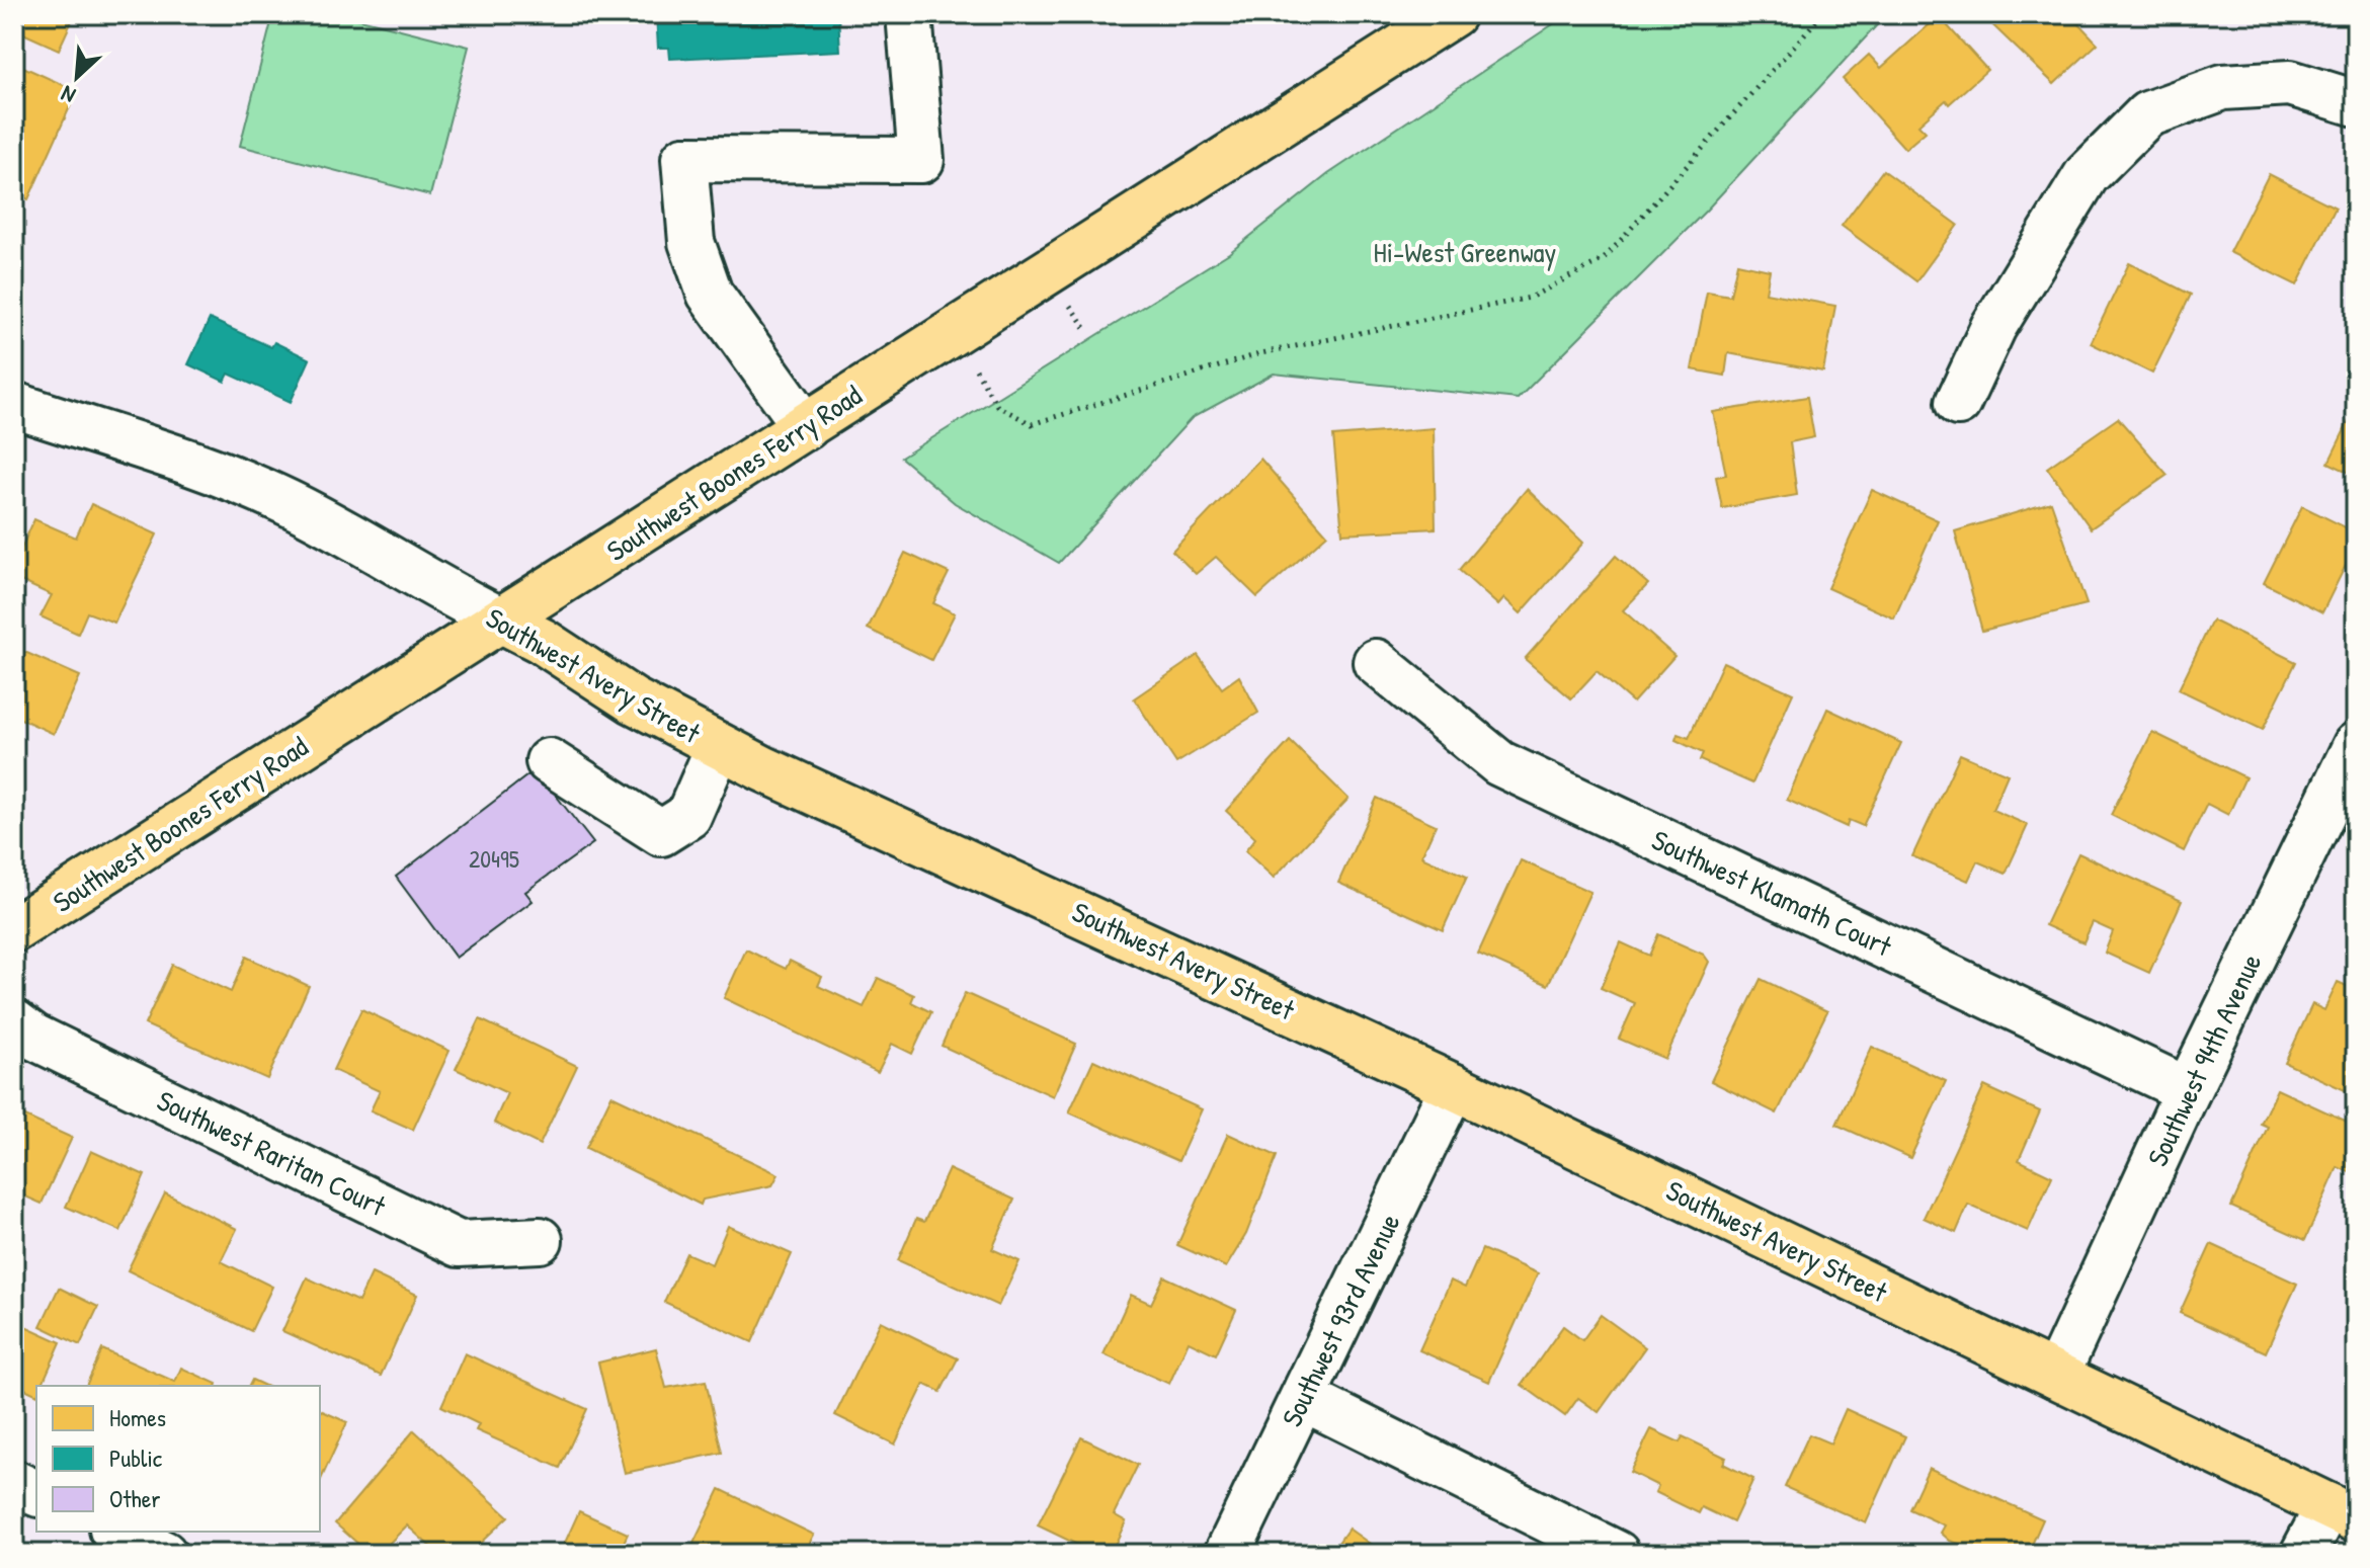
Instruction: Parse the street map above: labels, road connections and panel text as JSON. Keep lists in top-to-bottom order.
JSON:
{
  "streets": {
    "main road": ["Southwest Boones Ferry Road", "Southwest Avery Street"],
    "street": [
      "Southwest Klamath Court",
      "Southwest 94th Avenue",
      "Southwest Raritan Court",
      "Southwest 93rd Avenue"
    ]
  },
  "crossings": [
    ["Southwest Boones Ferry Road", "Southwest Avery Street"],
    ["Southwest Avery Street", "Southwest 94th Avenue"],
    ["Southwest Avery Street", "Southwest 93rd Avenue"],
    ["Southwest Klamath Court", "Southwest 94th Avenue"]
  ],
  "parks": ["Hi-West Greenway"],
  "house_numbers": ["20495"],
  "legend": ["Homes", "Public", "Other"],
  "north": "bottom left"
}
